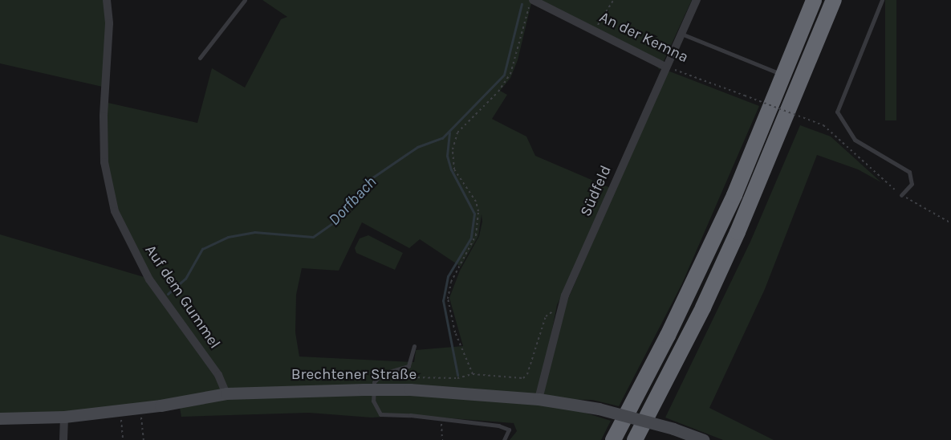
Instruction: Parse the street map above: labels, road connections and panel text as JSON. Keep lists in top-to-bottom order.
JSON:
{
  "streets": {
    "street": [
      "An der Kemna",
      "Südfeld",
      "Auf dem Gummel",
      "Brechtener Straße"
    ]
  },
  "crossings": [
    ["An der Kemna", "Südfeld"],
    ["Südfeld", "Brechtener Straße"],
    ["Auf dem Gummel", "Brechtener Straße"]
  ],
  "water": ["Dorfbach"]
}
